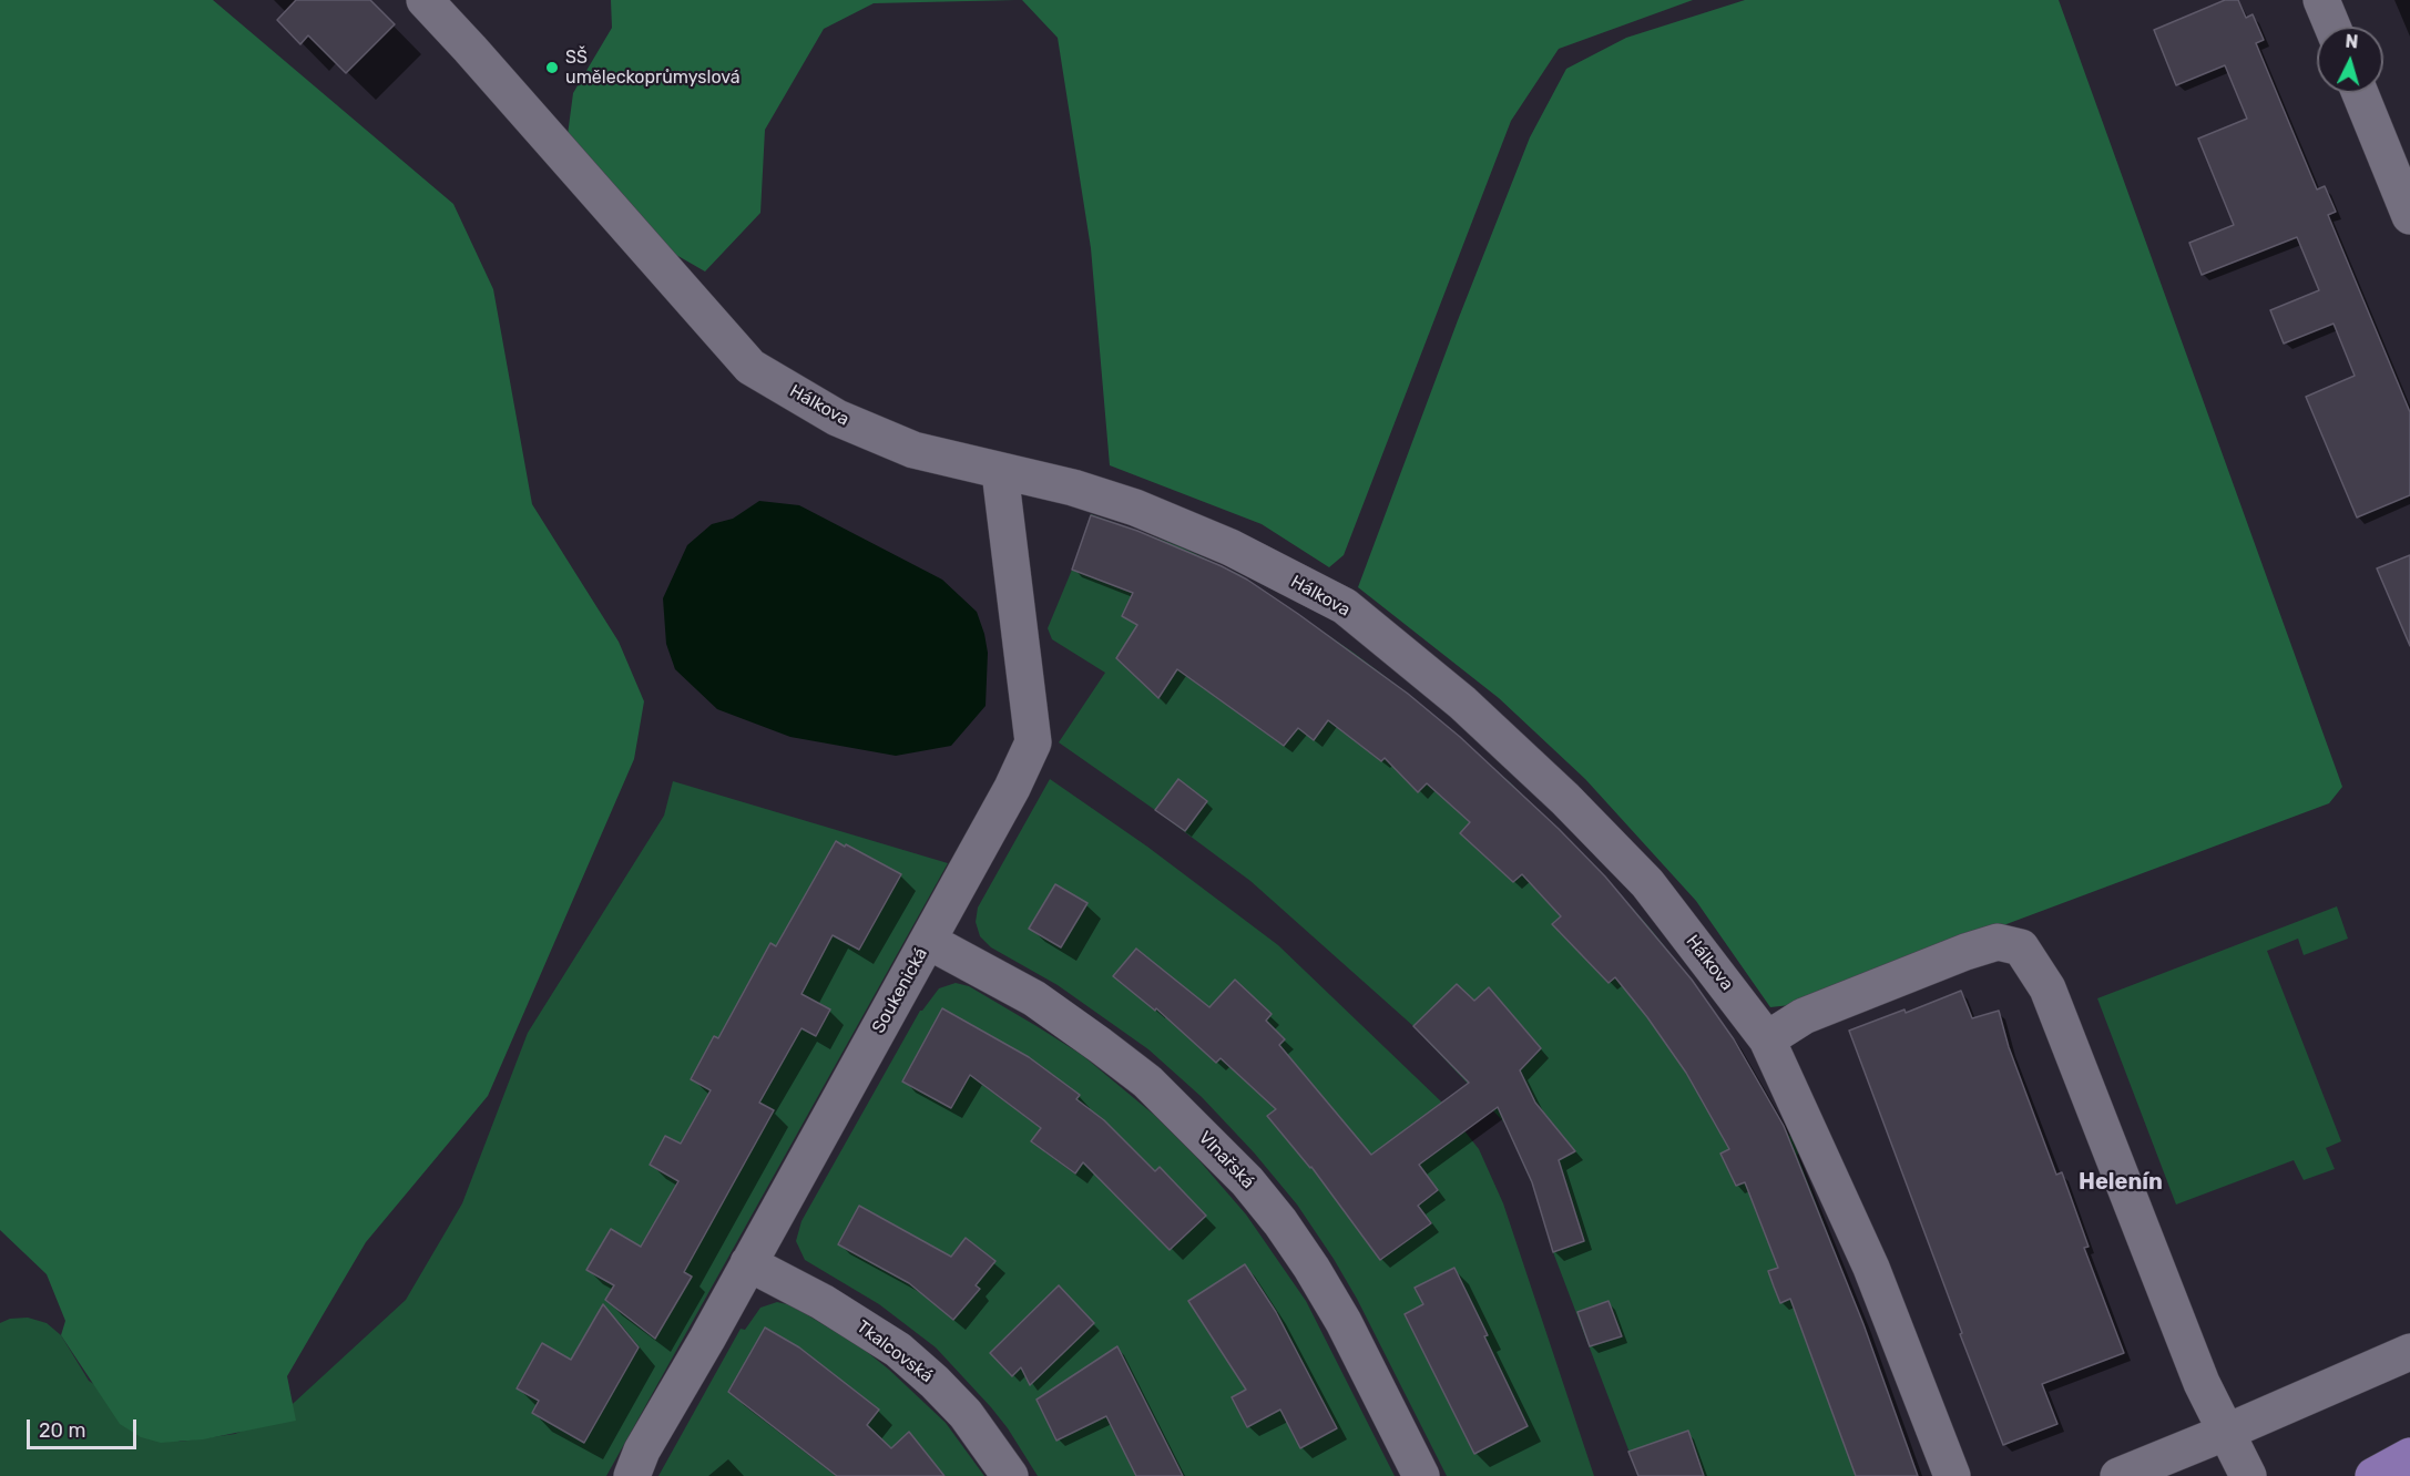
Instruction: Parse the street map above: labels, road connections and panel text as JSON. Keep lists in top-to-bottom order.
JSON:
{
  "streets": {
    "street": [
      "Hálkova",
      "Soukenická",
      "Vlnařská",
      "Tkalcovská"
    ]
  },
  "crossings": [
    ["Hálkova", "Soukenická"],
    ["Soukenická", "Vlnařská"],
    ["Soukenická", "Tkalcovská"]
  ],
  "districts": ["Helenín"],
  "places": ["SŠ uměleckoprůmyslová"],
  "scale_bar": "20 m",
  "north": "top"
}
